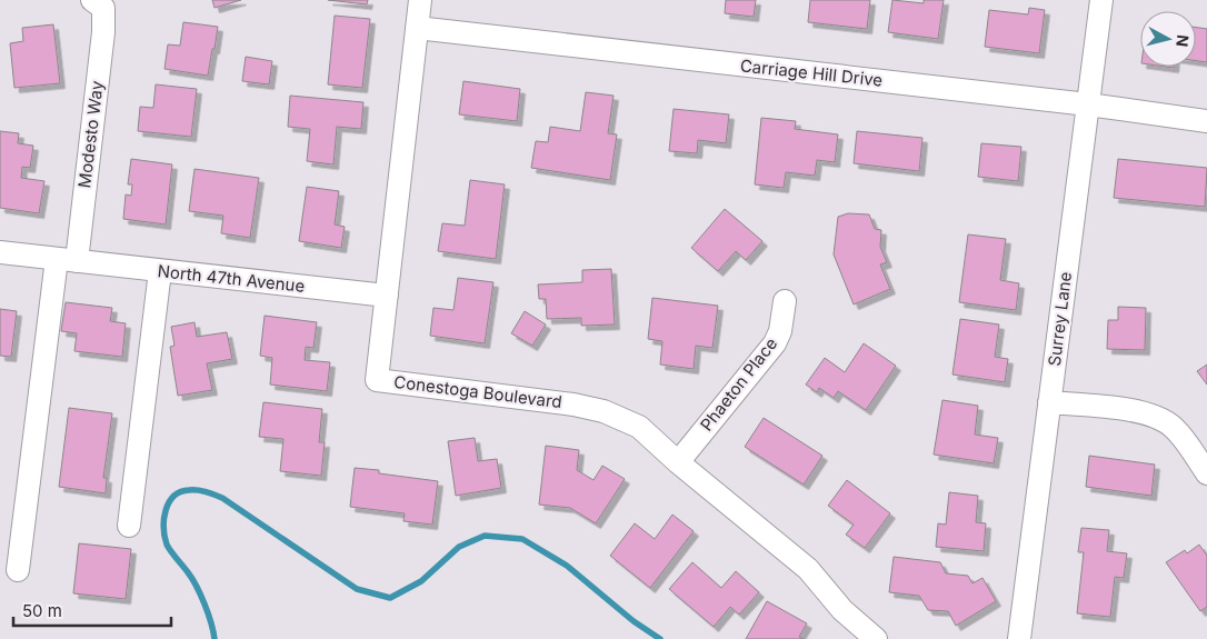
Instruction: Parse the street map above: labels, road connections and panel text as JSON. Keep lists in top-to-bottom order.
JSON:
{
  "streets": {
    "street": [
      "Carriage Hill Drive",
      "Modesto Way",
      "North 47th Avenue",
      "Surrey Lane",
      "Phaeton Place",
      "Conestoga Boulevard"
    ]
  },
  "crossings": [
    ["Carriage Hill Drive", "Surrey Lane"],
    ["Carriage Hill Drive", "Conestoga Boulevard"],
    ["Modesto Way", "North 47th Avenue"],
    ["North 47th Avenue", "Conestoga Boulevard"],
    ["Phaeton Place", "Conestoga Boulevard"]
  ],
  "scale_bar": "50 m",
  "north": "right"
}
